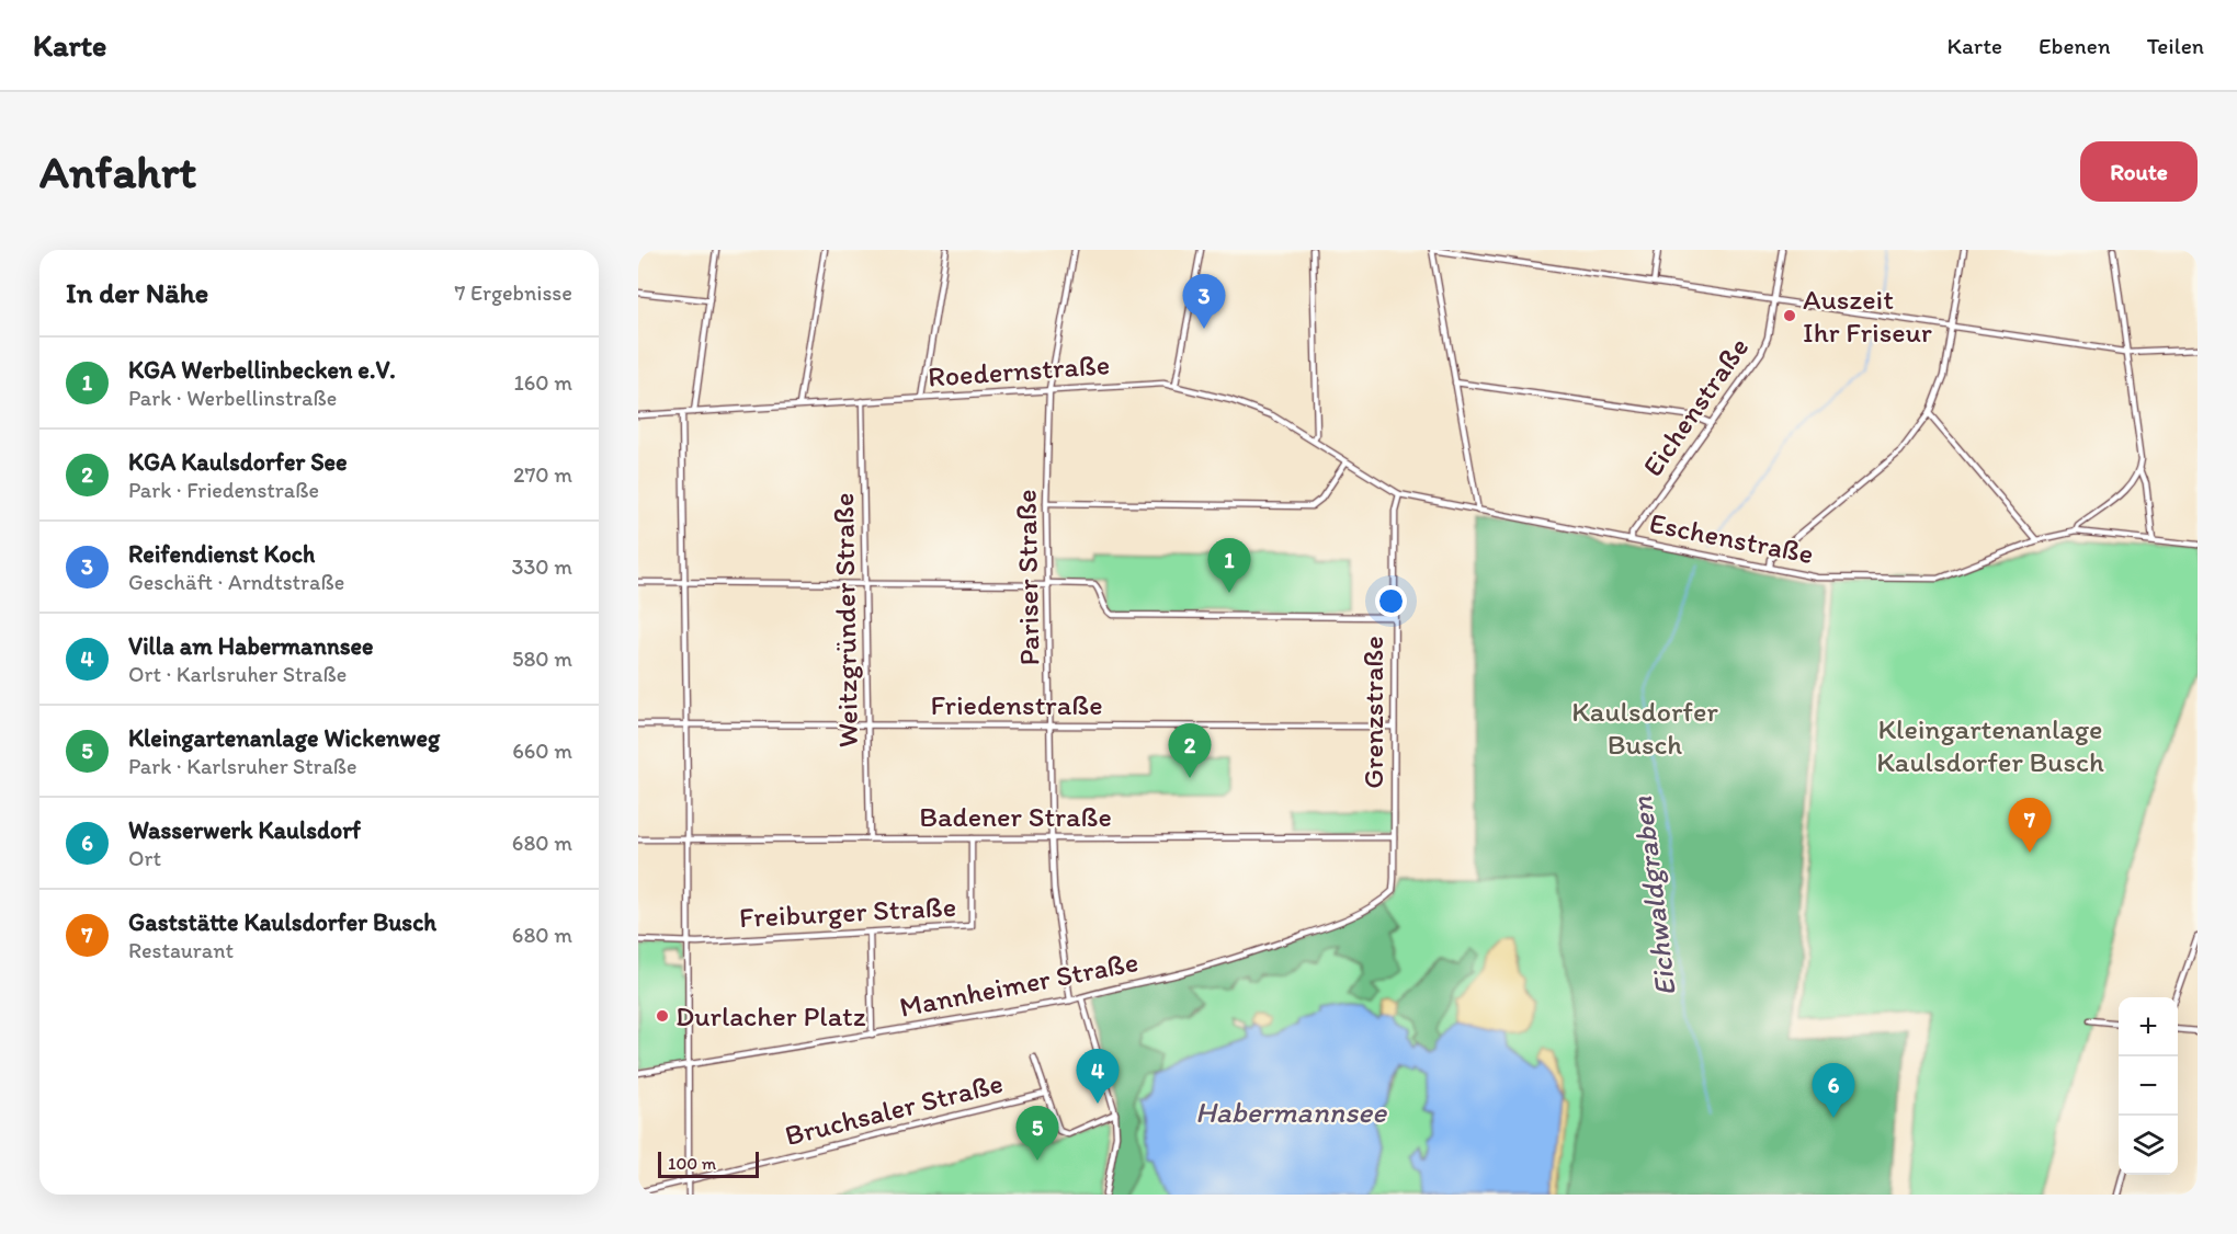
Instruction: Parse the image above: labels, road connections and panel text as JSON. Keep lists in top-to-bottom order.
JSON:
{
  "streets": {
    "street": [
      "Roedernstraße",
      "Eichenstraße",
      "Eschenstraße",
      "Pariser Straße",
      "Weitzgründer Straße",
      "Friedenstraße",
      "Grenzstraße",
      "Badener Straße",
      "Freiburger Straße",
      "Mannheimer Straße",
      "Bruchsaler Straße"
    ]
  },
  "crossings": [
    ["Roedernstraße", "Eschenstraße"],
    ["Roedernstraße", "Pariser Straße"],
    ["Roedernstraße", "Weitzgründer Straße"],
    ["Eichenstraße", "Eschenstraße"],
    ["Eschenstraße", "Grenzstraße"],
    ["Pariser Straße", "Friedenstraße"],
    ["Pariser Straße", "Badener Straße"],
    ["Pariser Straße", "Mannheimer Straße"],
    ["Weitzgründer Straße", "Friedenstraße"],
    ["Weitzgründer Straße", "Badener Straße"],
    ["Friedenstraße", "Grenzstraße"],
    ["Grenzstraße", "Badener Straße"],
    ["Grenzstraße", "Mannheimer Straße"],
    ["Badener Straße", "Freiburger Straße"]
  ],
  "water": ["Eichwaldgraben", "Habermannsee"],
  "parks": ["Kaulsdorfer Busch", "Kleingartenanlage Kaulsdorfer Busch"],
  "places": ["Auszeit Ihr Friseur", "Durlacher Platz"],
  "scale_bar": "100 m",
  "page": {
    "header": "Karte",
    "nav": ["Karte", "Ebenen", "Teilen"],
    "buttons": "Route",
    "title": "Anfahrt",
    "heading": ["In der Nähe", "7 Ergebnisse"],
    "pins": [
      "3",
      "1",
      "2",
      "7",
      "4",
      "6",
      "5"
    ],
    "list": [
      {
        "mark": "1",
        "name": "KGA Werbellinbecken e.V.",
        "note": "Park · Werbellinstraße",
        "value": "160 m"
      },
      {
        "mark": "2",
        "name": "KGA Kaulsdorfer See",
        "note": "Park · Friedenstraße",
        "value": "270 m"
      },
      {
        "mark": "3",
        "name": "Reifendienst Koch",
        "note": "Geschäft · Arndtstraße",
        "value": "330 m"
      },
      {
        "mark": "4",
        "name": "Villa am Habermannsee",
        "note": "Ort · Karlsruher Straße",
        "value": "580 m"
      },
      {
        "mark": "5",
        "name": "Kleingartenanlage Wickenweg",
        "note": "Park · Karlsruher Straße",
        "value": "660 m"
      },
      {
        "mark": "6",
        "name": "Wasserwerk Kaulsdorf",
        "note": "Ort",
        "value": "680 m"
      },
      {
        "mark": "7",
        "name": "Gaststätte Kaulsdorfer Busch",
        "note": "Restaurant",
        "value": "680 m"
      }
    ],
    "map_buttons": ["+", "−"],
    "scale": "100 m"
  }
}
